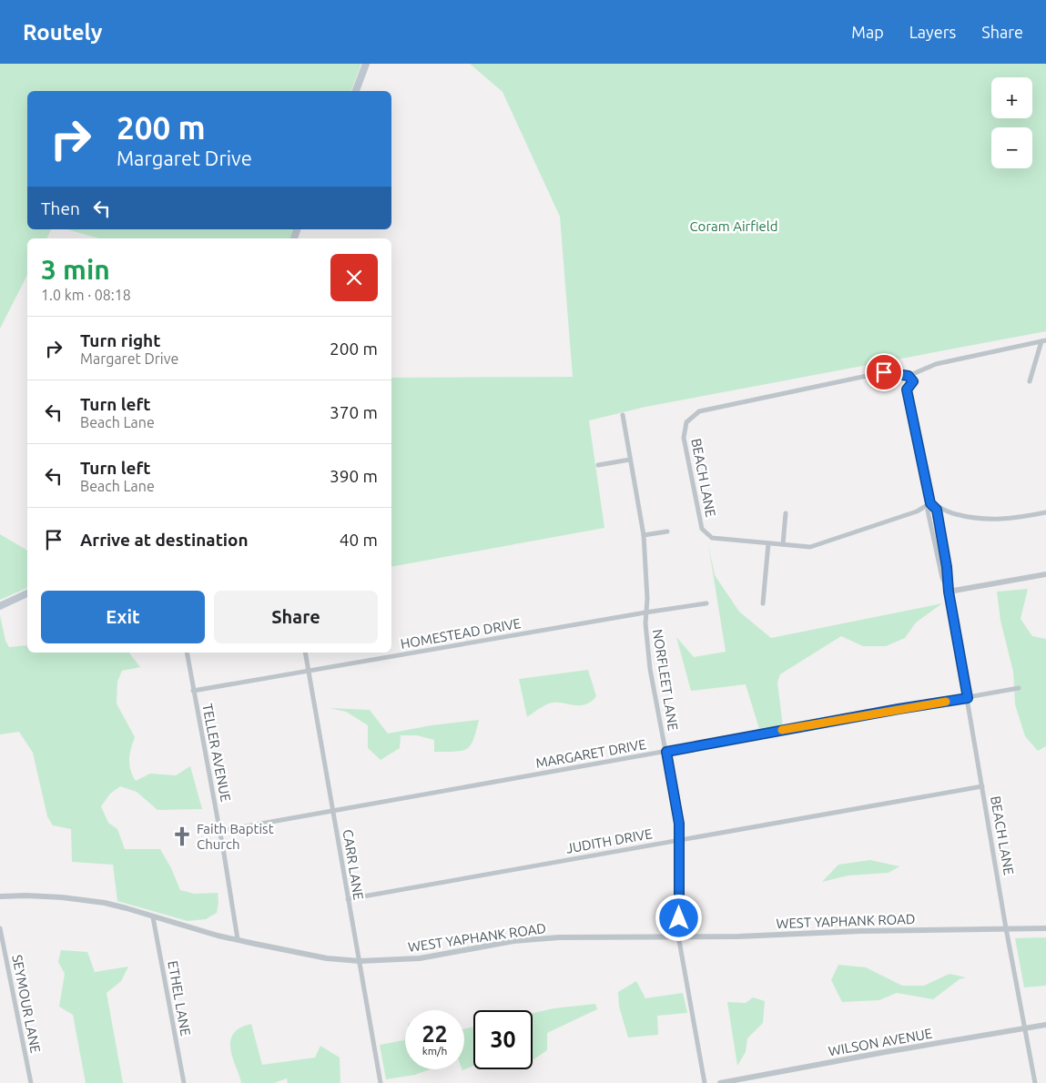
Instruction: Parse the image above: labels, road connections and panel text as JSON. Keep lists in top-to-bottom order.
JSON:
{
  "streets": {
    "street": [
      "BEACH LANE",
      "HOMESTEAD DRIVE",
      "NORFLEET LANE",
      "TELLER AVENUE",
      "MARGARET DRIVE",
      "JUDITH DRIVE",
      "CARR LANE",
      "WEST YAPHANK ROAD",
      "ETHEL LANE",
      "SEYMOUR LANE",
      "WILSON AVENUE"
    ]
  },
  "crossings": [
    ["BEACH LANE", "MARGARET DRIVE"],
    ["BEACH LANE", "JUDITH DRIVE"],
    ["BEACH LANE", "WEST YAPHANK ROAD"],
    ["BEACH LANE", "WILSON AVENUE"],
    ["HOMESTEAD DRIVE", "NORFLEET LANE"],
    ["HOMESTEAD DRIVE", "TELLER AVENUE"],
    ["HOMESTEAD DRIVE", "CARR LANE"],
    ["NORFLEET LANE", "MARGARET DRIVE"],
    ["NORFLEET LANE", "JUDITH DRIVE"],
    ["NORFLEET LANE", "WEST YAPHANK ROAD"],
    ["TELLER AVENUE", "MARGARET DRIVE"],
    ["TELLER AVENUE", "WEST YAPHANK ROAD"],
    ["MARGARET DRIVE", "CARR LANE"],
    ["JUDITH DRIVE", "CARR LANE"],
    ["CARR LANE", "WEST YAPHANK ROAD"],
    ["WEST YAPHANK ROAD", "ETHEL LANE"]
  ],
  "parks": ["Coram Airfield"],
  "places": {
    "church": ["Faith Baptist Church"]
  },
  "page": {
    "header": "Routely",
    "nav": ["Map", "Layers", "Share"],
    "map_buttons": ["+", "−"],
    "turn": ["200 m", "Margaret Drive"],
    "then": "Then",
    "heading": ["3 min", "1.0 km · 08:18"],
    "list": [
      {
        "name": "Turn right",
        "note": "Margaret Drive",
        "value": "200 m"
      },
      {
        "name": "Turn left",
        "note": "Beach Lane",
        "value": "370 m"
      },
      {
        "name": "Turn left",
        "note": "Beach Lane",
        "value": "390 m"
      },
      {
        "name": "Arrive at destination",
        "value": "40 m"
      }
    ],
    "buttons": ["Exit", "Share"],
    "speed": "22 km/h",
    "limit": "30"
  }
}
